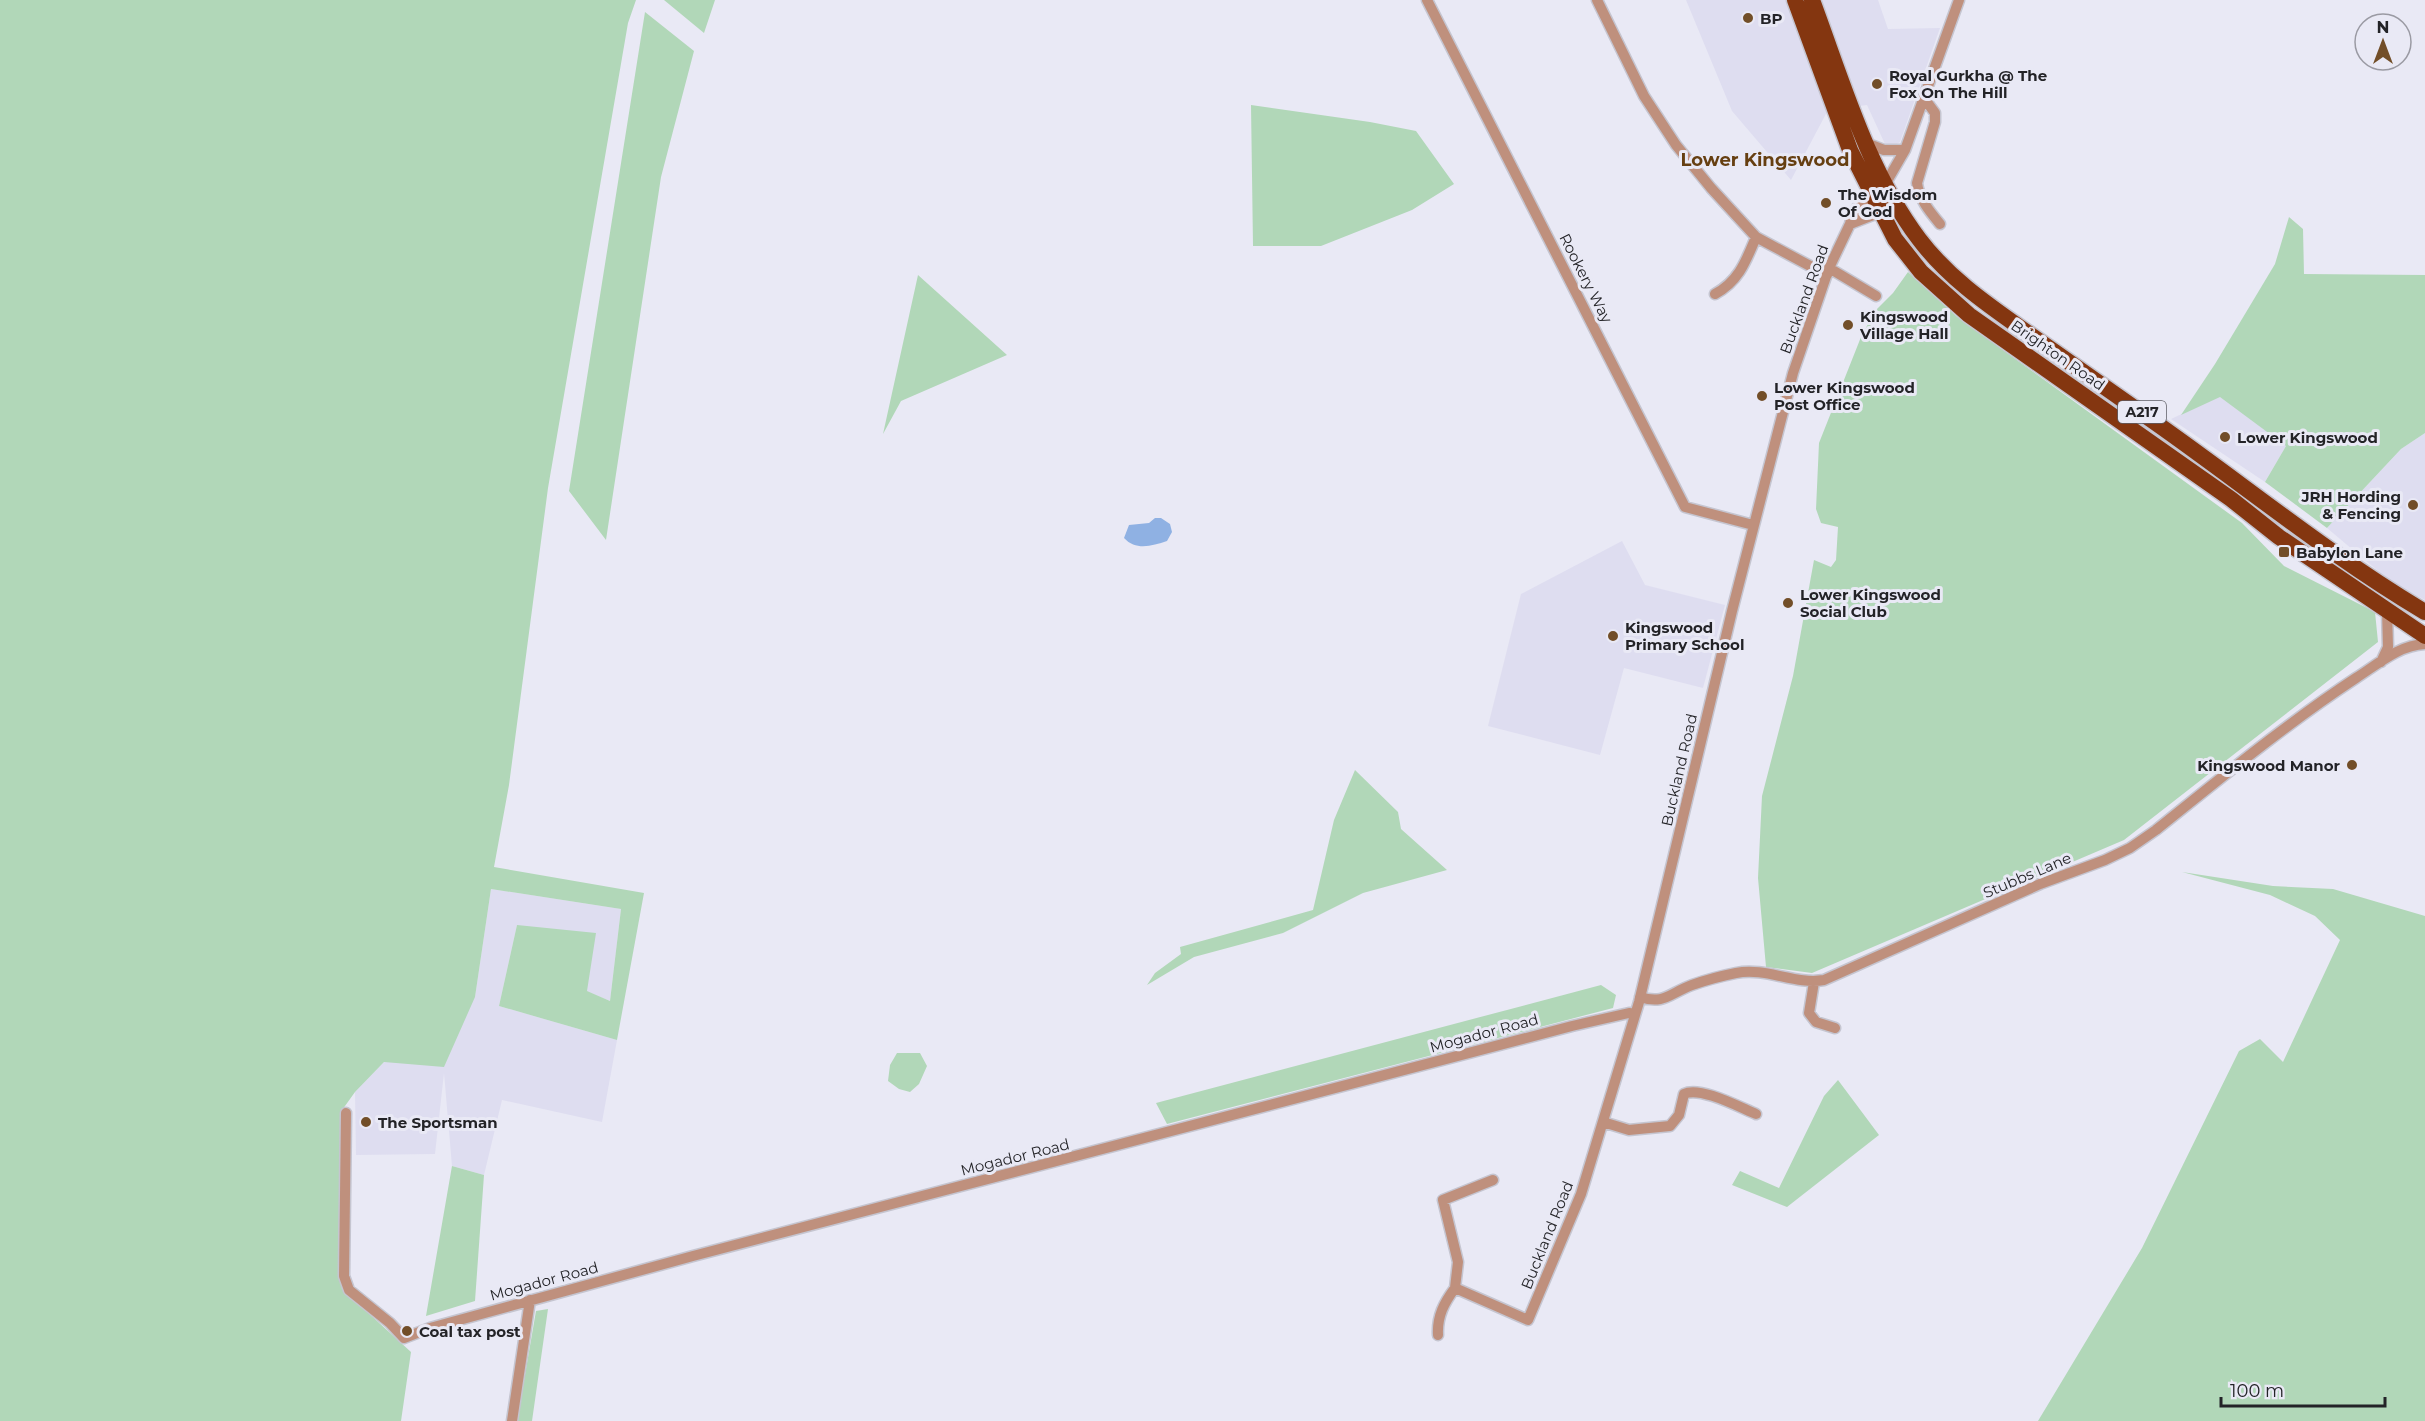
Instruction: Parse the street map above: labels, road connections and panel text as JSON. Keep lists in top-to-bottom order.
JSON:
{
  "streets": {
    "highway": ["Brighton Road", "A217"],
    "street": [
      "Rookery Way",
      "Buckland Road",
      "Stubbs Lane",
      "Mogador Road"
    ]
  },
  "crossings": [
    ["Rookery Way", "Buckland Road"],
    ["Buckland Road", "Brighton Road"],
    ["Buckland Road", "Stubbs Lane"],
    ["Buckland Road", "Mogador Road"]
  ],
  "districts": ["Lower Kingswood"],
  "places": {
    "other": [
      "BP",
      "Royal Gurkha @ The Fox On The Hill",
      "The Wisdom Of God",
      "Kingswood Village Hall",
      "Lower Kingswood Post Office",
      "Lower Kingswood",
      "JRH Hording & Fencing",
      "Lower Kingswood Social Club",
      "Kingswood Primary School",
      "Kingswood Manor",
      "The Sportsman",
      "Coal tax post"
    ],
    "transit": ["Babylon Lane"]
  },
  "scale_bar": "100 m",
  "north": "top"
}
